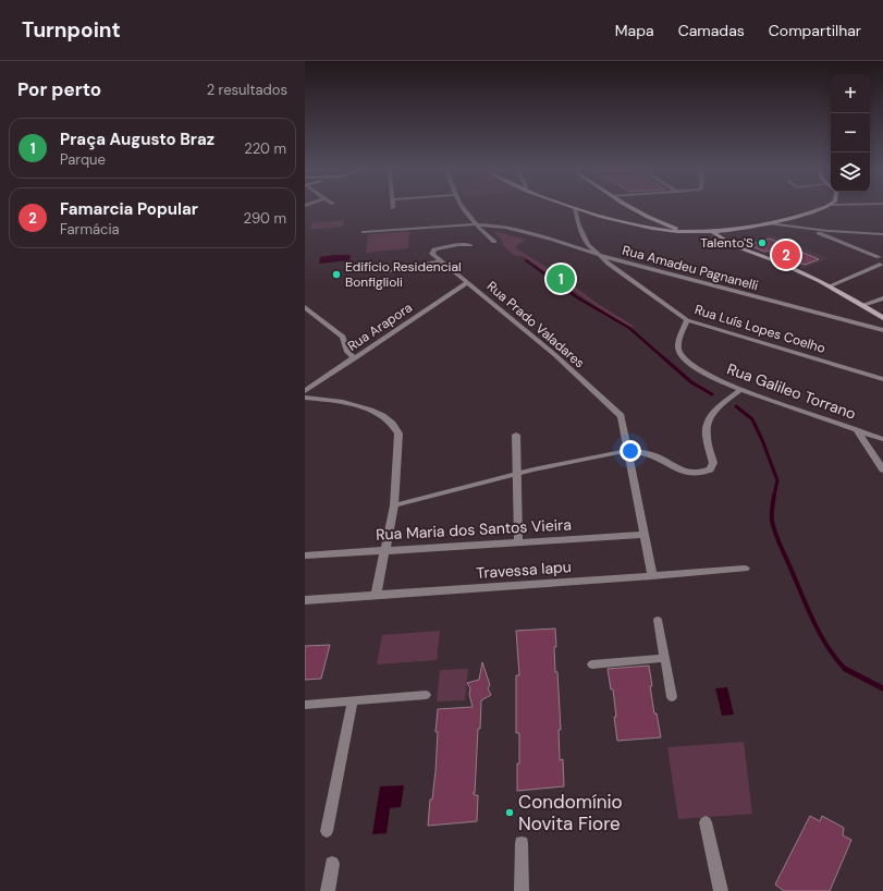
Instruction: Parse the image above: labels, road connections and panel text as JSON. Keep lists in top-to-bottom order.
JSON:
{
  "streets": {
    "street": [
      "Rua Amadeu Pagnanelli",
      "Rua Prado Valadares",
      "Rua Arapora",
      "Rua Luís Lopes Coelho",
      "Rua Galileo Torrano",
      "Rua Maria dos Santos Vieira",
      "Travessa Iapu"
    ]
  },
  "crossings": [
    ["Rua Amadeu Pagnanelli", "Rua Luís Lopes Coelho"],
    ["Rua Prado Valadares", "Rua Arapora"],
    ["Rua Luís Lopes Coelho", "Rua Galileo Torrano"]
  ],
  "places": ["Talento'S", "Edifício Residencial Bonfiglioli", "Condomínio Novita Fiore"],
  "page": {
    "header": "Turnpoint",
    "nav": ["Mapa", "Camadas", "Compartilhar"],
    "heading": ["Por perto", "2 resultados"],
    "map_buttons": ["+", "−"],
    "list": [
      {
        "mark": "1",
        "name": "Praça Augusto Braz",
        "note": "Parque",
        "value": "220 m"
      },
      {
        "mark": "2",
        "name": "Famarcia Popular",
        "note": "Farmácia",
        "value": "290 m"
      }
    ],
    "pins": ["2", "1"]
  }
}
